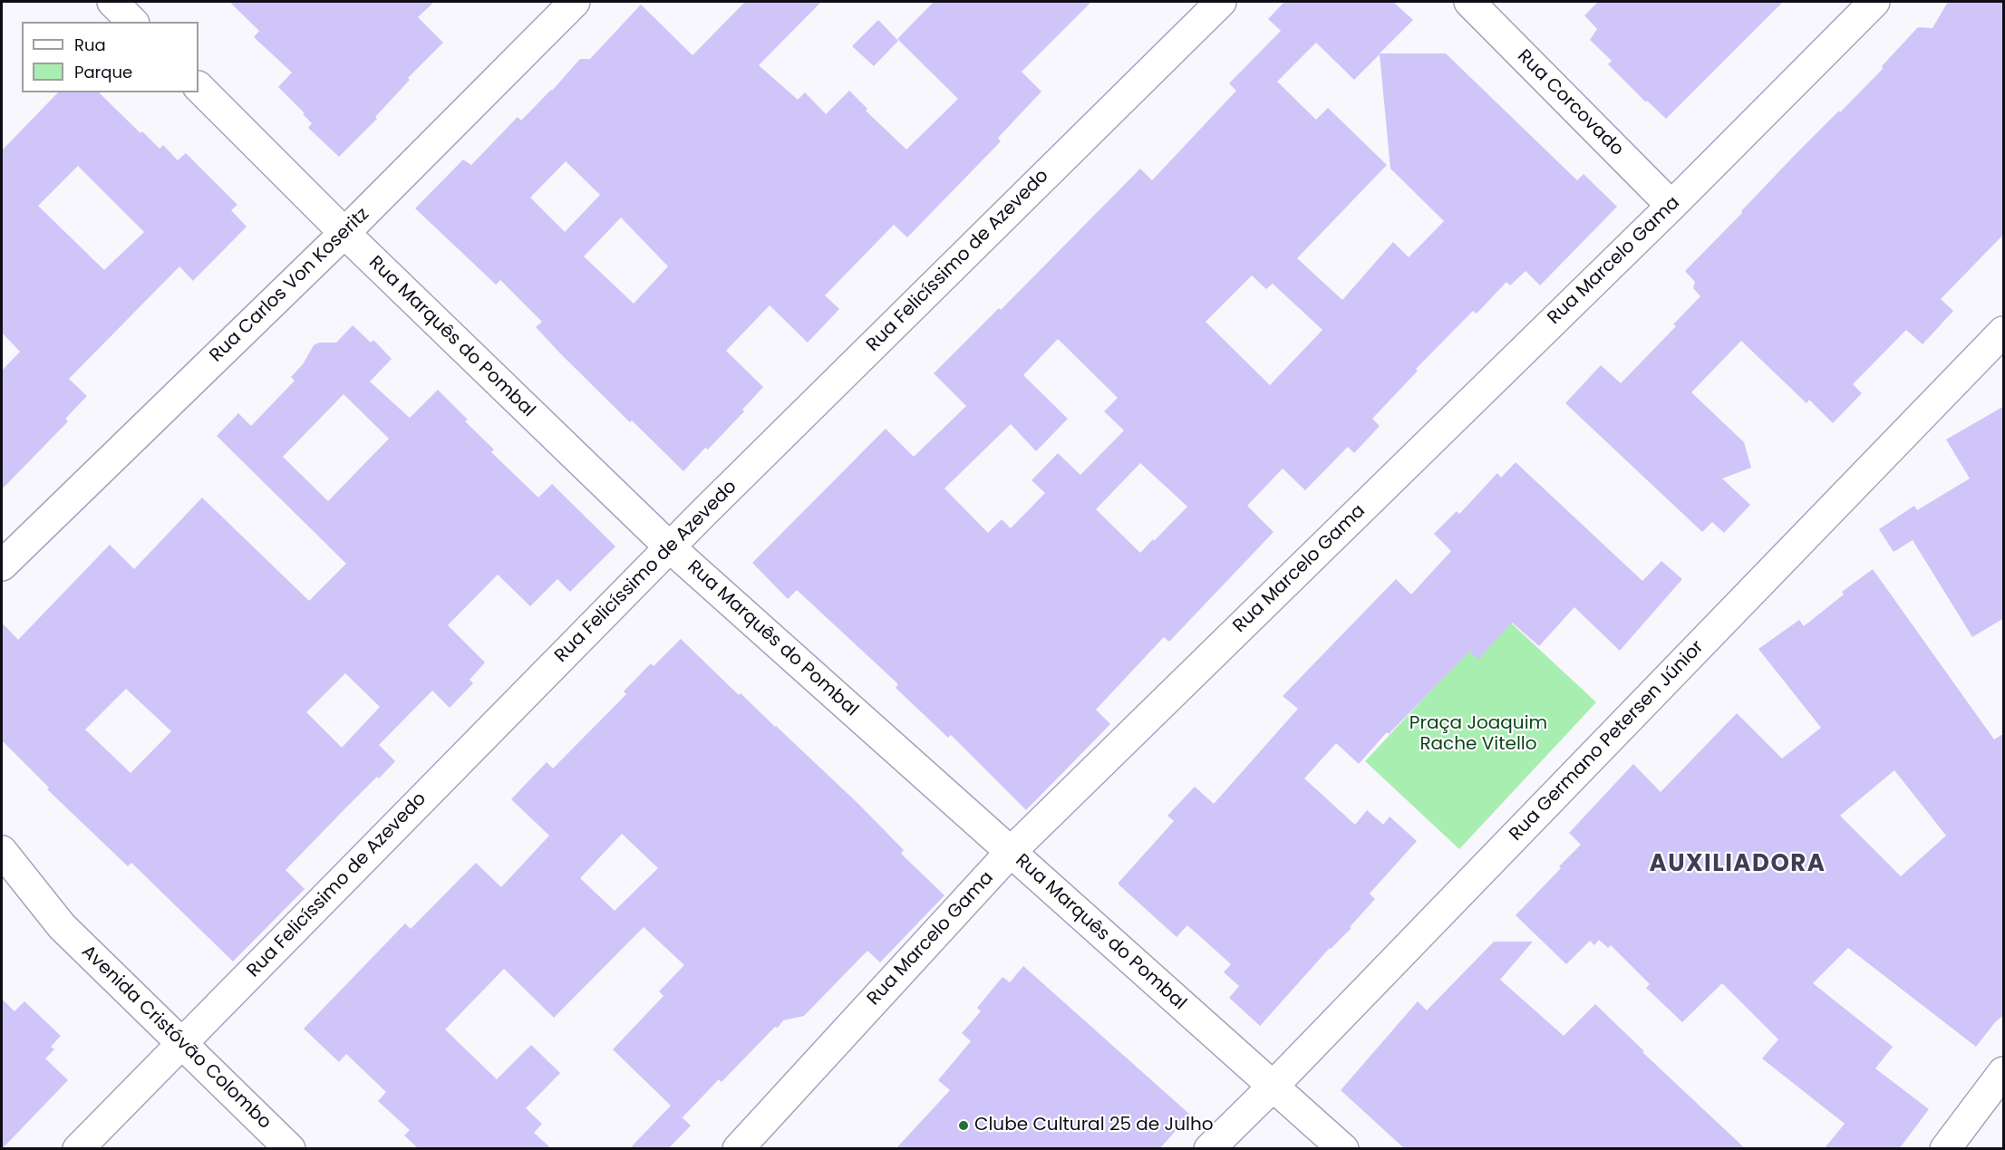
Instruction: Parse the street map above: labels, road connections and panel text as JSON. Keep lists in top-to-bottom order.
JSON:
{
  "streets": {
    "street": [
      "Rua Corcovado",
      "Rua Felicíssimo de Azevedo",
      "Rua Marcelo Gama",
      "Rua Carlos Von Koseritz",
      "Rua Marquês do Pombal",
      "Rua Germano Petersen Júnior",
      "Avenida Cristóvão Colombo"
    ]
  },
  "crossings": [
    ["Rua Corcovado", "Rua Marcelo Gama"],
    ["Rua Felicíssimo de Azevedo", "Rua Marquês do Pombal"],
    ["Rua Felicíssimo de Azevedo", "Avenida Cristóvão Colombo"],
    ["Rua Marcelo Gama", "Rua Marquês do Pombal"],
    ["Rua Carlos Von Koseritz", "Rua Marquês do Pombal"],
    ["Rua Marquês do Pombal", "Rua Germano Petersen Júnior"]
  ],
  "districts": ["AUXILIADORA"],
  "parks": ["Praça Joaquim Rache Vitello"],
  "places": ["Clube Cultural 25 de Julho"],
  "legend": ["Rua", "Parque"]
}
